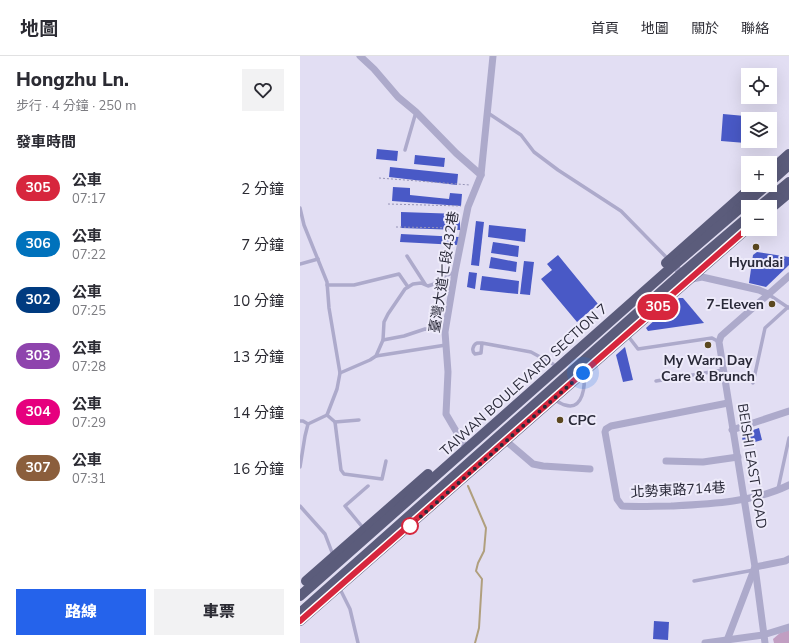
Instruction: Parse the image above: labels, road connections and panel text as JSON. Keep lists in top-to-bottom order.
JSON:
{
  "streets": {
    "main road": ["TAIWAN BOULEVARD SECTION 7"],
    "street": ["臺灣大道七段432巷", "BEISHI EAST ROAD", "北勢東路714巷"]
  },
  "crossings": [
    ["臺灣大道七段432巷", "TAIWAN BOULEVARD SECTION 7"],
    ["BEISHI EAST ROAD", "北勢東路714巷"]
  ],
  "places": [
    "Hyundai",
    "7-Eleven",
    "My Warn Day Care & Brunch",
    "CPC"
  ],
  "lines": ["bus line 305"],
  "page": {
    "header": "地圖",
    "nav": [
      "首頁",
      "地圖",
      "關於",
      "聯絡"
    ],
    "heading": [
      ["Hongzhu Ln.", "步行 · 4 分鐘 · 250 m"],
      "發車時間"
    ],
    "on_map": "305",
    "map_buttons": ["+", "−"],
    "list": [
      {
        "mark": "305",
        "name": "公車",
        "note": "07:17",
        "value": "2 分鐘"
      },
      {
        "mark": "306",
        "name": "公車",
        "note": "07:22",
        "value": "7 分鐘"
      },
      {
        "mark": "302",
        "name": "公車",
        "note": "07:25",
        "value": "10 分鐘"
      },
      {
        "mark": "303",
        "name": "公車",
        "note": "07:28",
        "value": "13 分鐘"
      },
      {
        "mark": "304",
        "name": "公車",
        "note": "07:29",
        "value": "14 分鐘"
      },
      {
        "mark": "307",
        "name": "公車",
        "note": "07:31",
        "value": "16 分鐘"
      }
    ],
    "buttons": ["路線", "車票"]
  }
}
